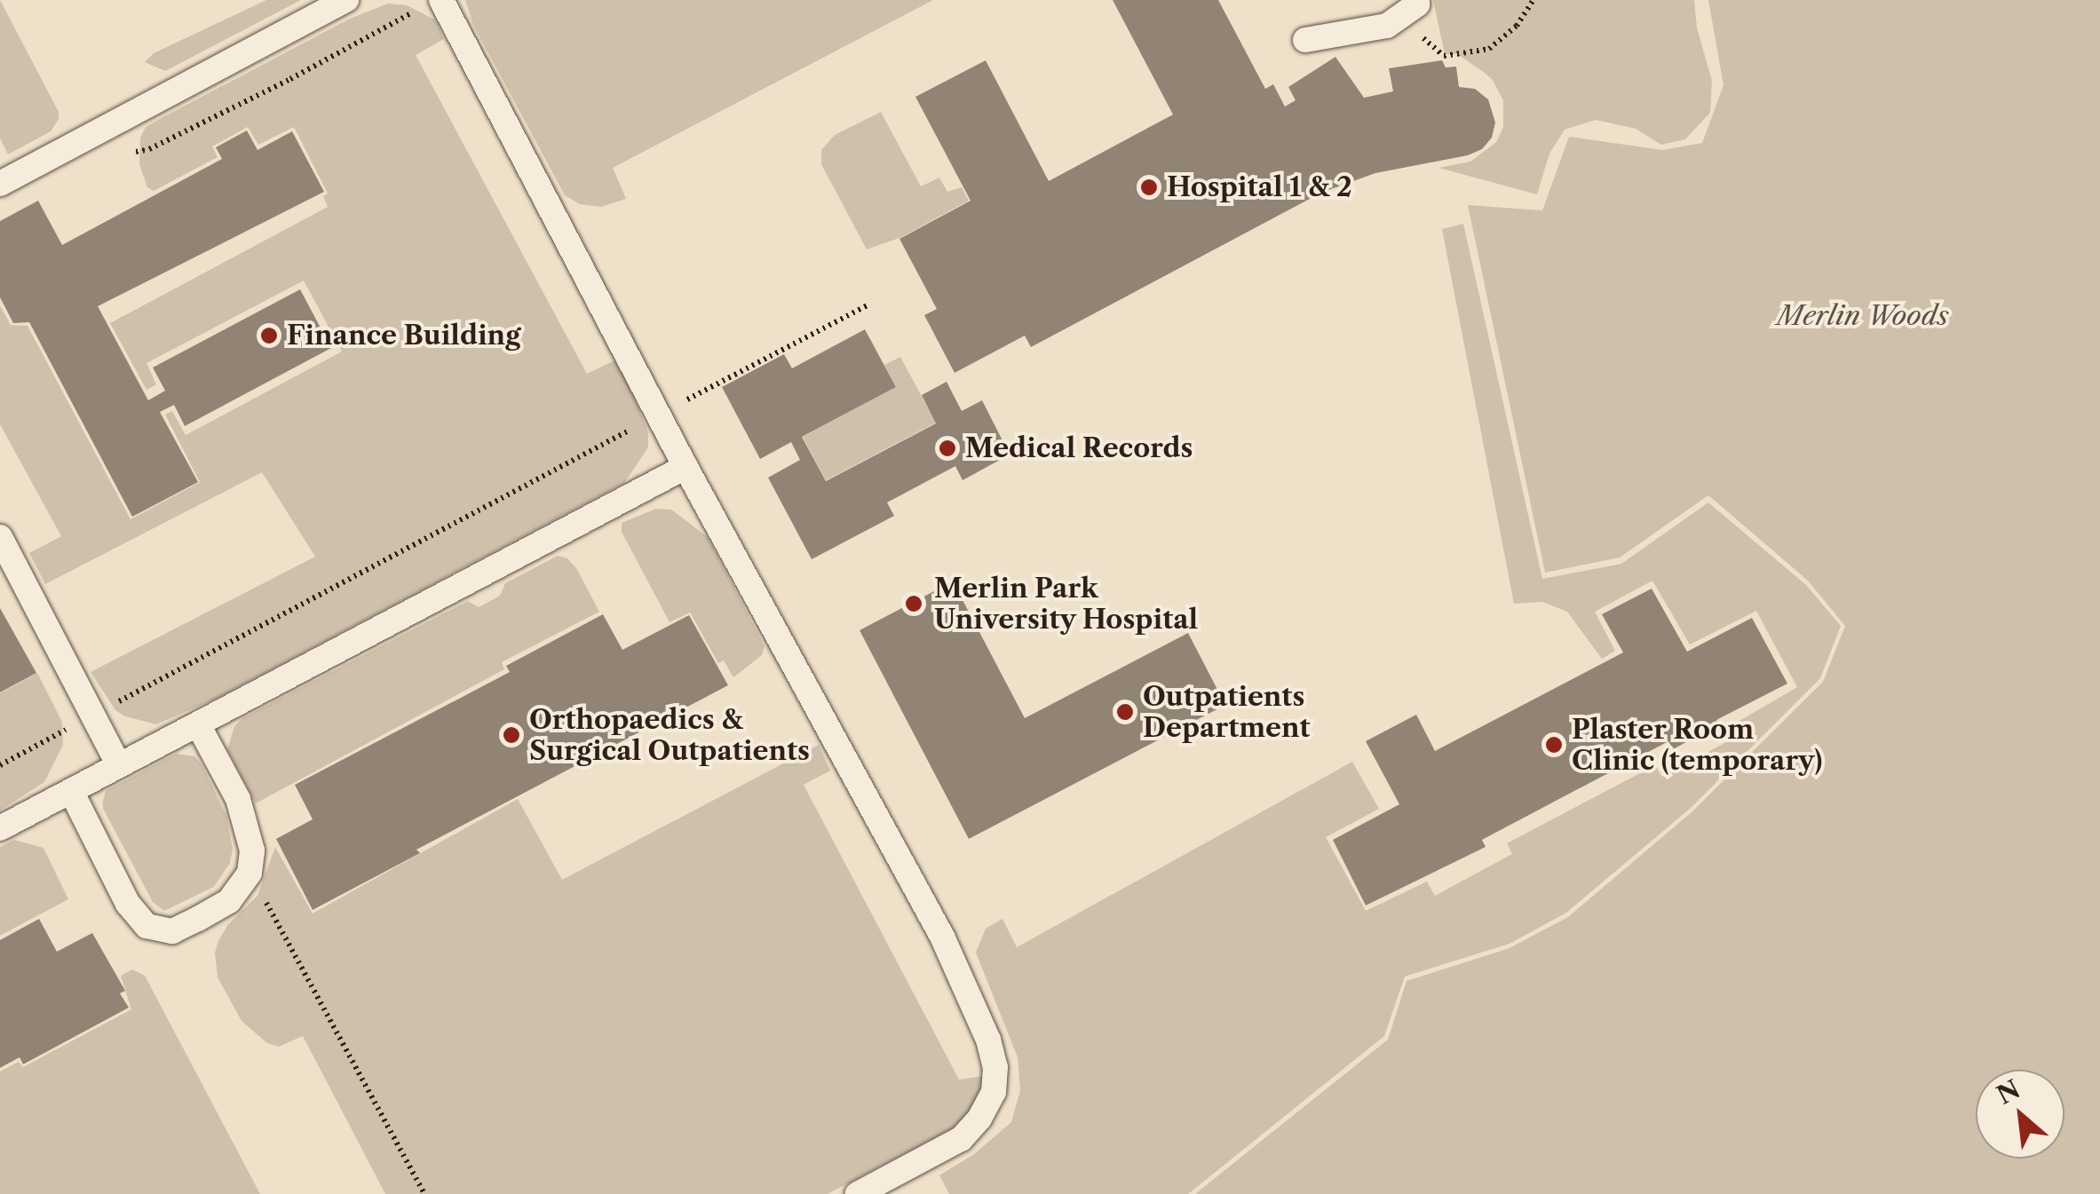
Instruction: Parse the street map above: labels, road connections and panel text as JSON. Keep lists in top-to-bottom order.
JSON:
{
  "parks": ["Merlin Woods"],
  "places": [
    "Hospital 1 & 2",
    "Finance Building",
    "Medical Records",
    "Merlin Park University Hospital",
    "Outpatients Department",
    "Orthopaedics & Surgical Outpatients",
    "Plaster Room Clinic (temporary)"
  ],
  "north": "top left"
}
